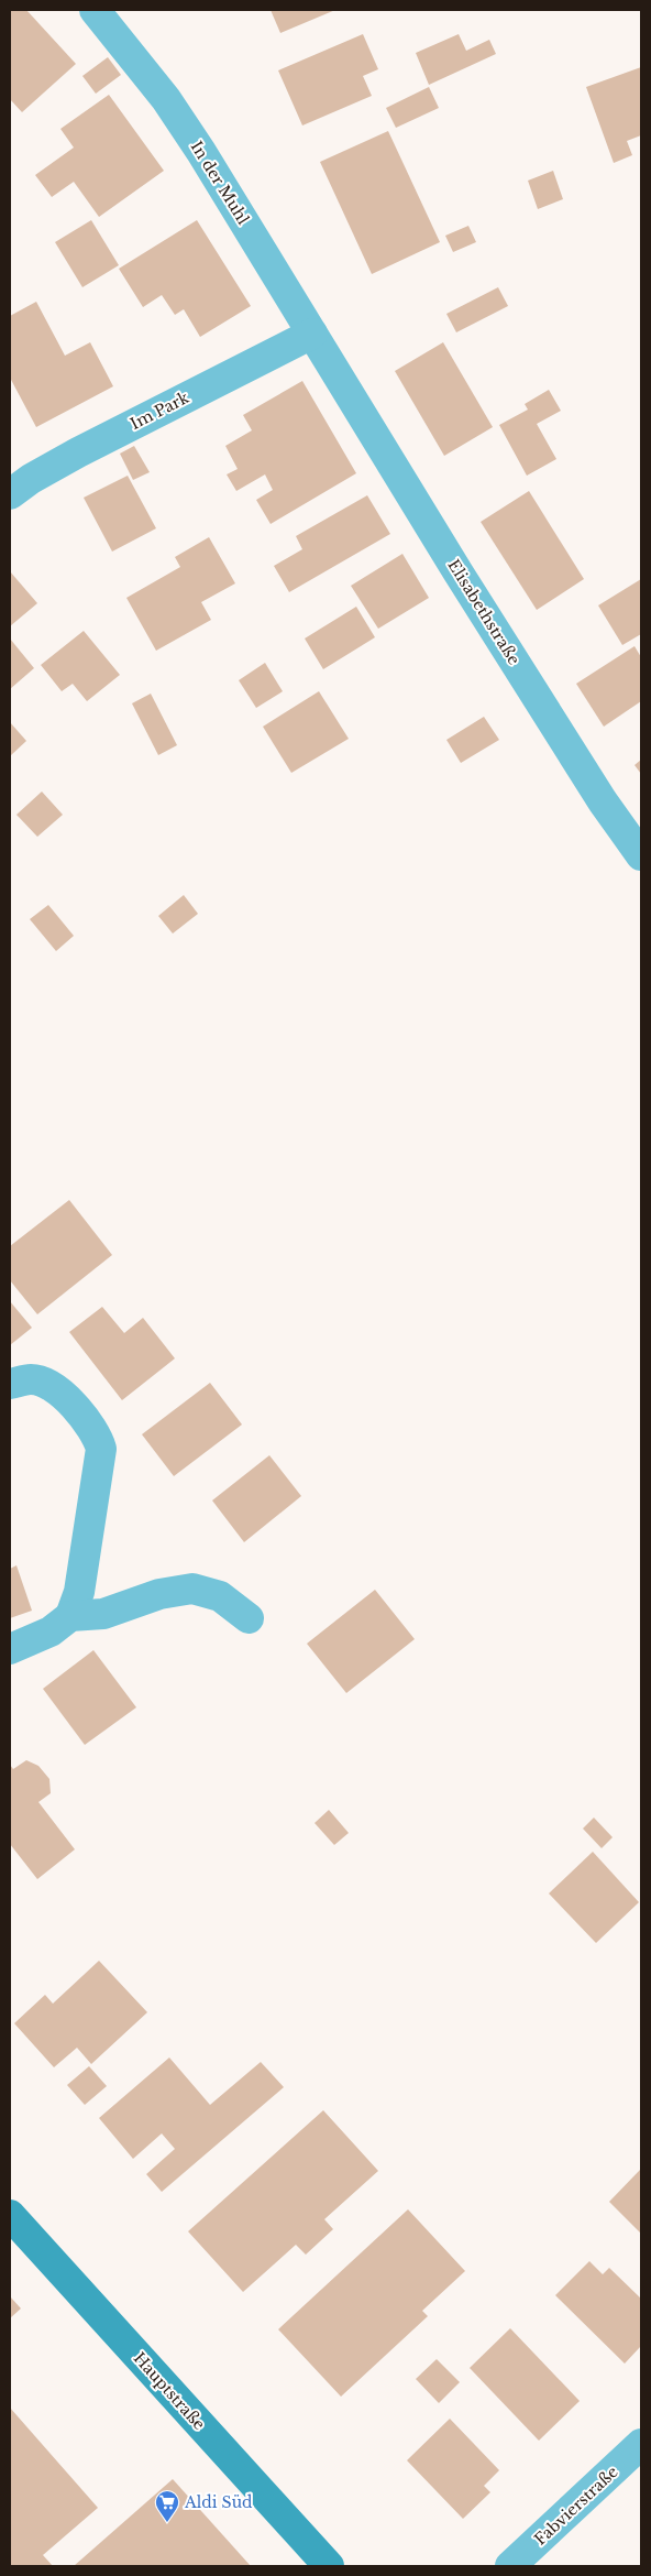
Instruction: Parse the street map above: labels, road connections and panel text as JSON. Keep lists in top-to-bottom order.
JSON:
{
  "streets": {
    "main road": ["Hauptstraße"],
    "street": [
      "In der Muhl",
      "Im Park",
      "Elisabethstraße",
      "Fabvierstraße"
    ]
  },
  "crossings": [
    ["In der Muhl", "Im Park"],
    ["In der Muhl", "Elisabethstraße"]
  ],
  "places": {
    "supermarket": ["Aldi Süd"]
  }
}
